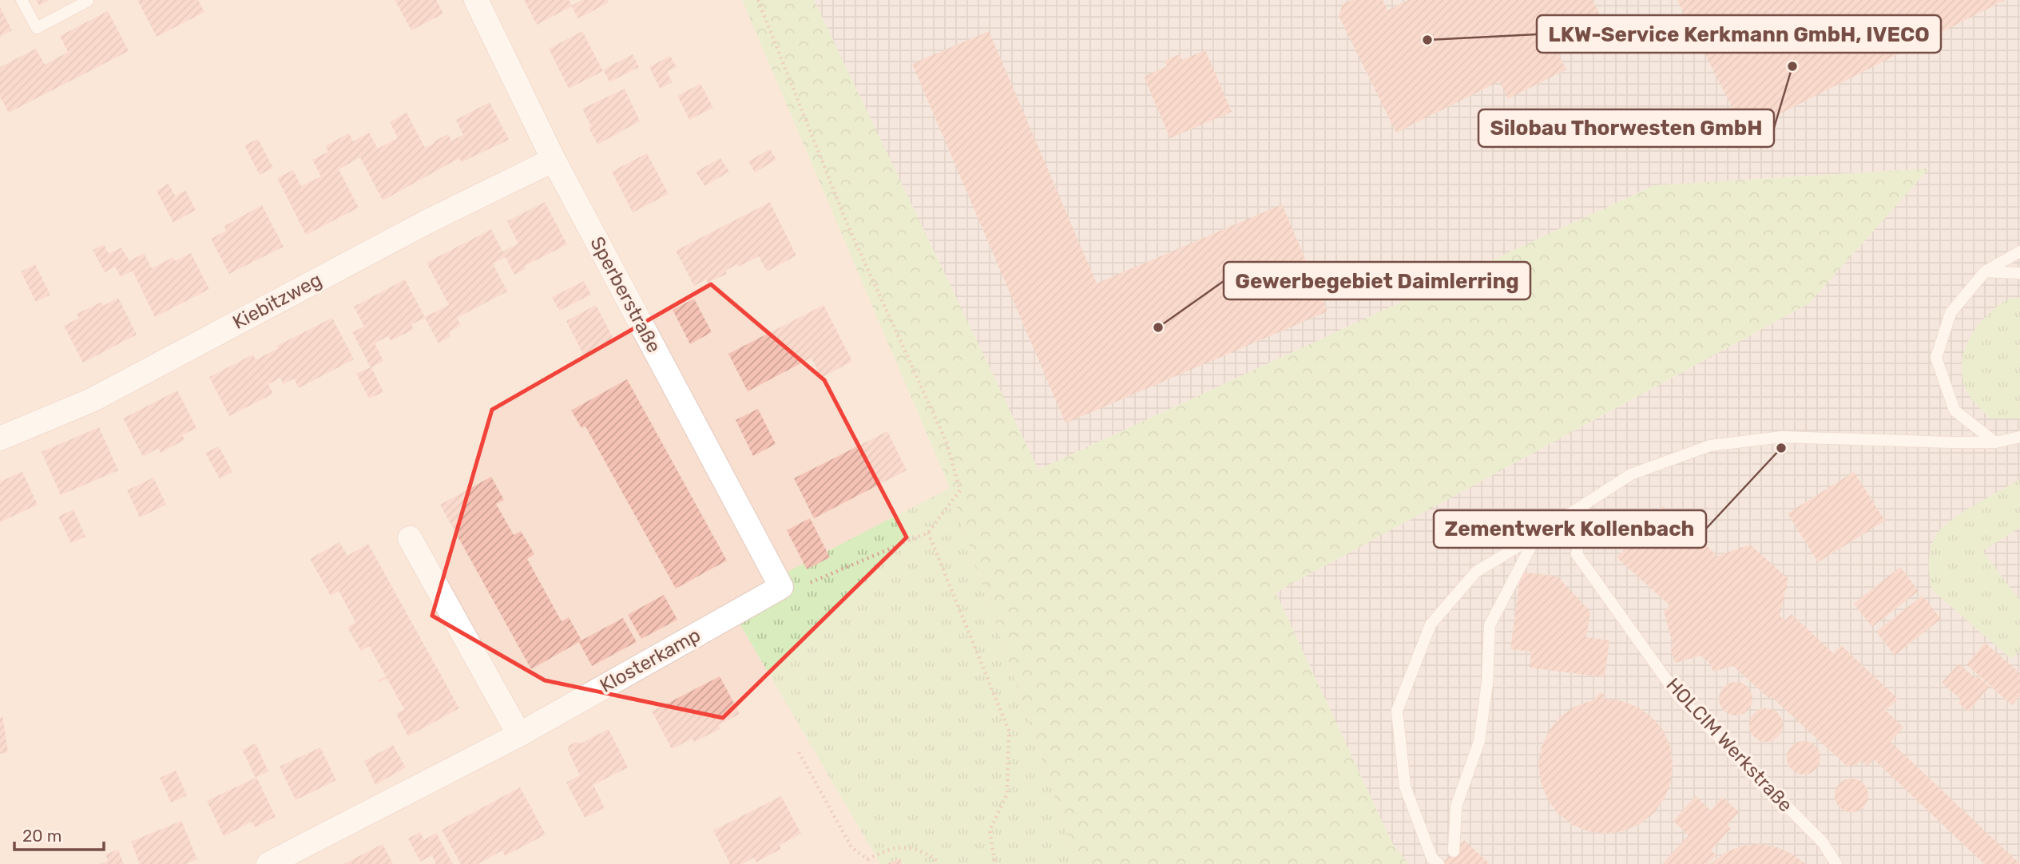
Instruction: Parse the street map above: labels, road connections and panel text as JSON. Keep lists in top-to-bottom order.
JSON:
{
  "streets": {
    "street": ["Sperberstraße", "Kiebitzweg", "Klosterkamp"],
    "lane": ["HOLCIM Werkstraße"]
  },
  "crossings": [
    ["Sperberstraße", "Kiebitzweg"],
    ["Sperberstraße", "Klosterkamp"]
  ],
  "places": [
    "LKW-Service Kerkmann GmbH, IVECO",
    "Silobau Thorwesten GmbH",
    "Gewerbegebiet Daimlerring",
    "Zementwerk Kollenbach"
  ],
  "scale_bar": "20 m"
}
